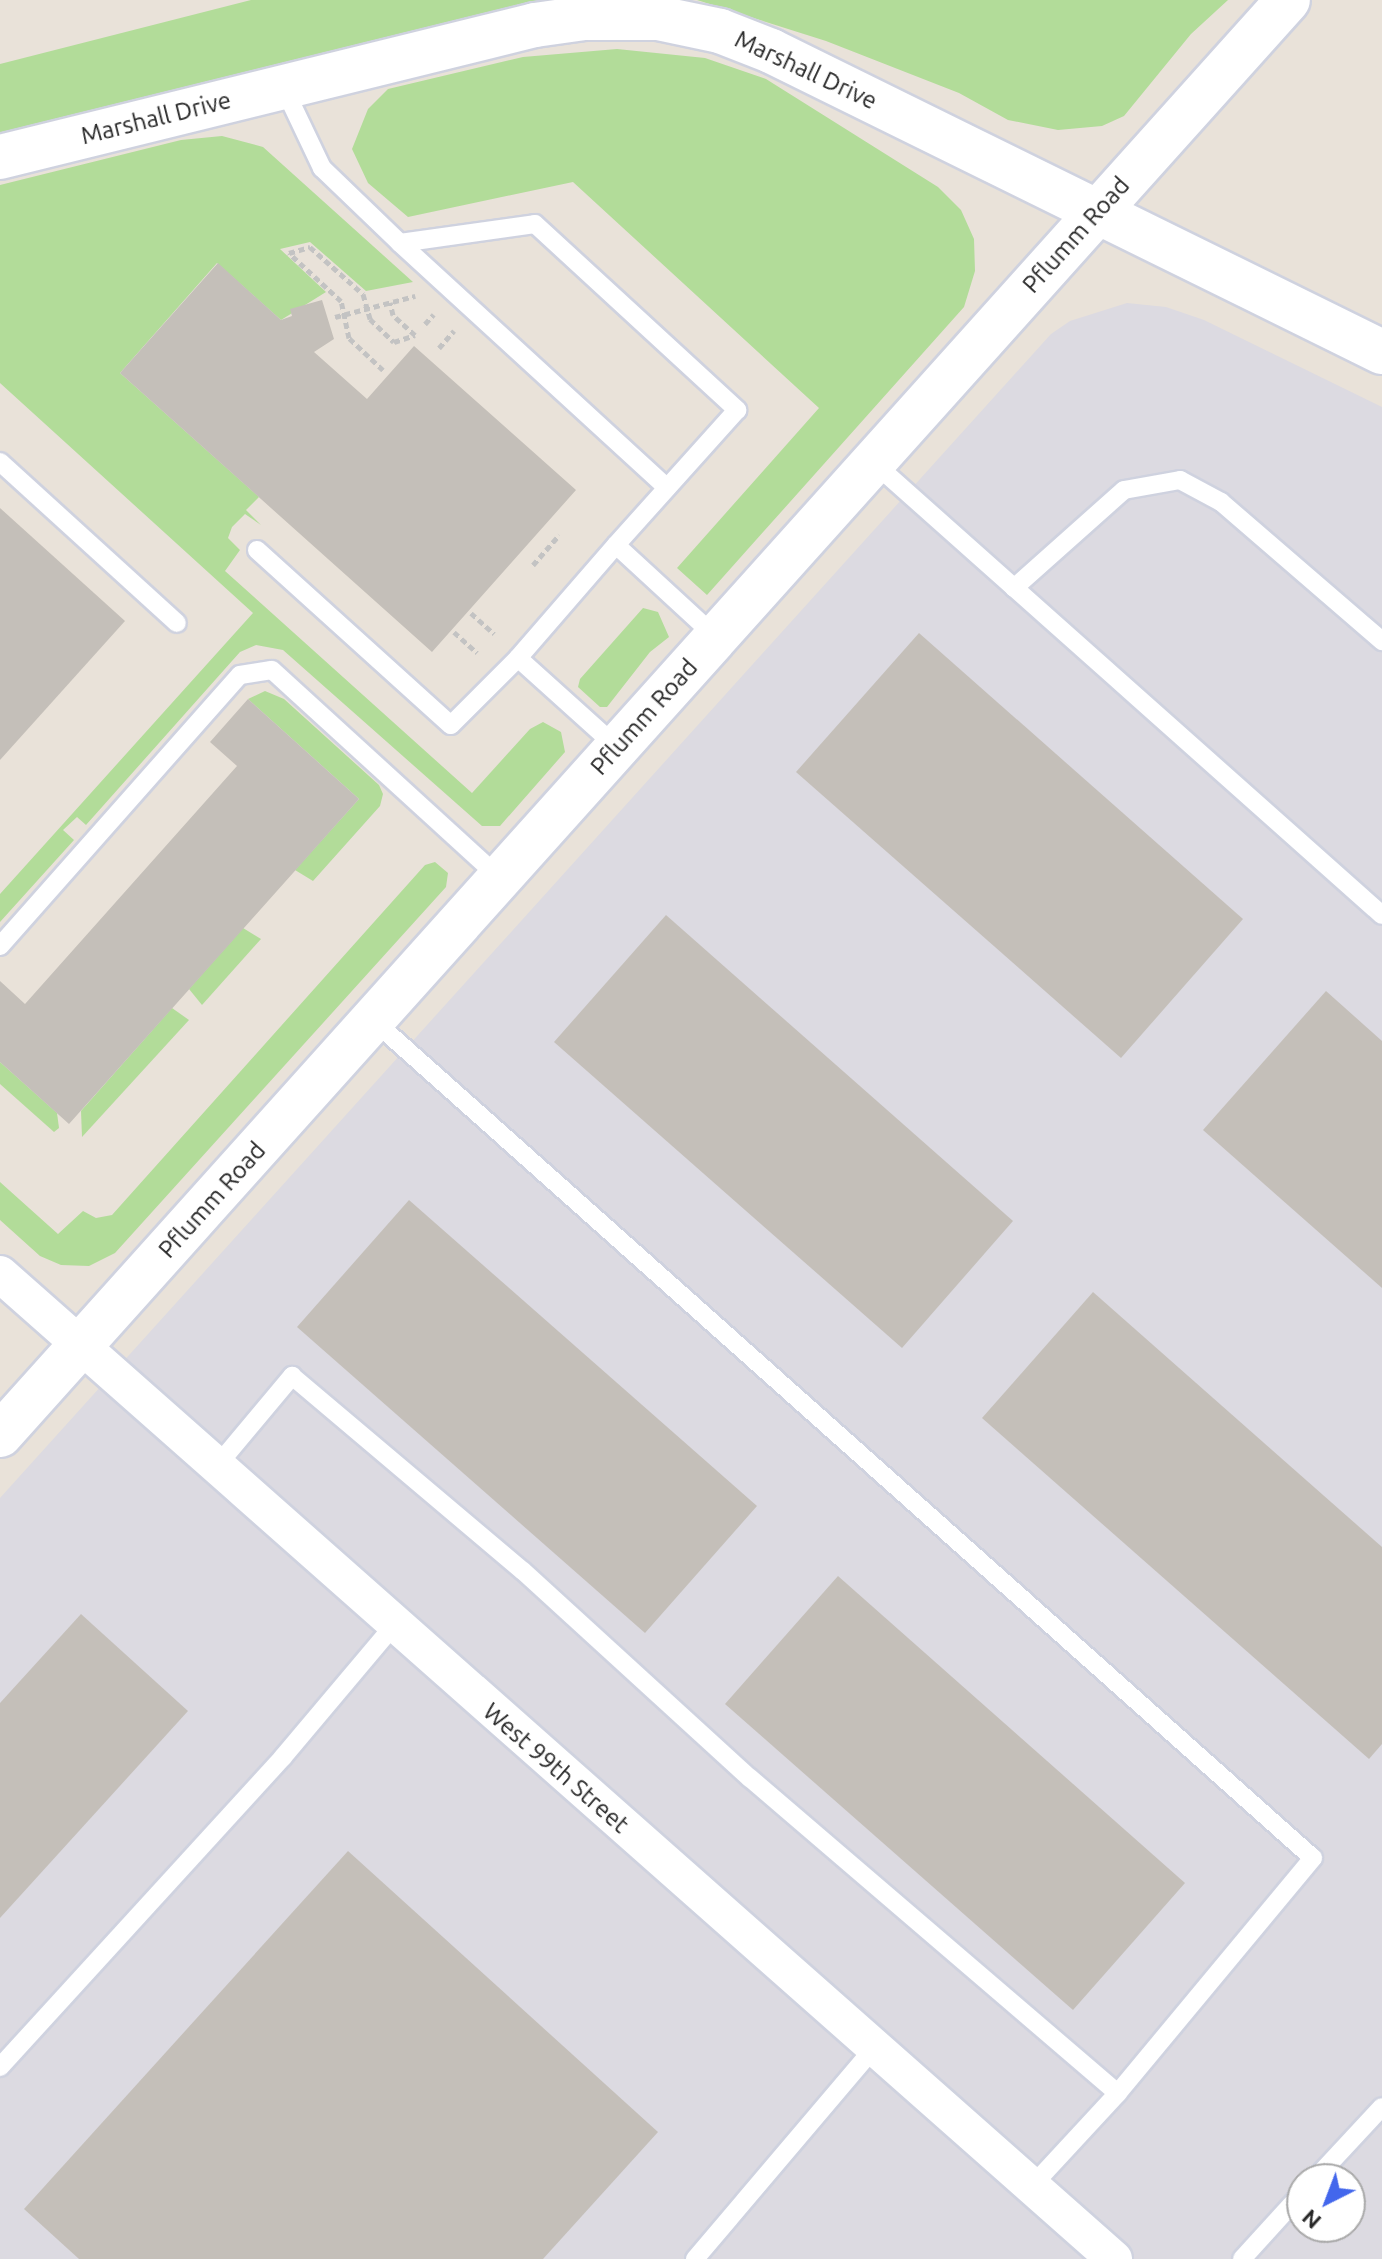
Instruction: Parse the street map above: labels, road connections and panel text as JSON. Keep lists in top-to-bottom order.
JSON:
{
  "streets": {
    "main road": ["Marshall Drive", "Pflumm Road"],
    "street": ["West 99th Street"]
  },
  "crossings": [
    ["Marshall Drive", "Pflumm Road"],
    ["Pflumm Road", "West 99th Street"]
  ],
  "north": "bottom left"
}
